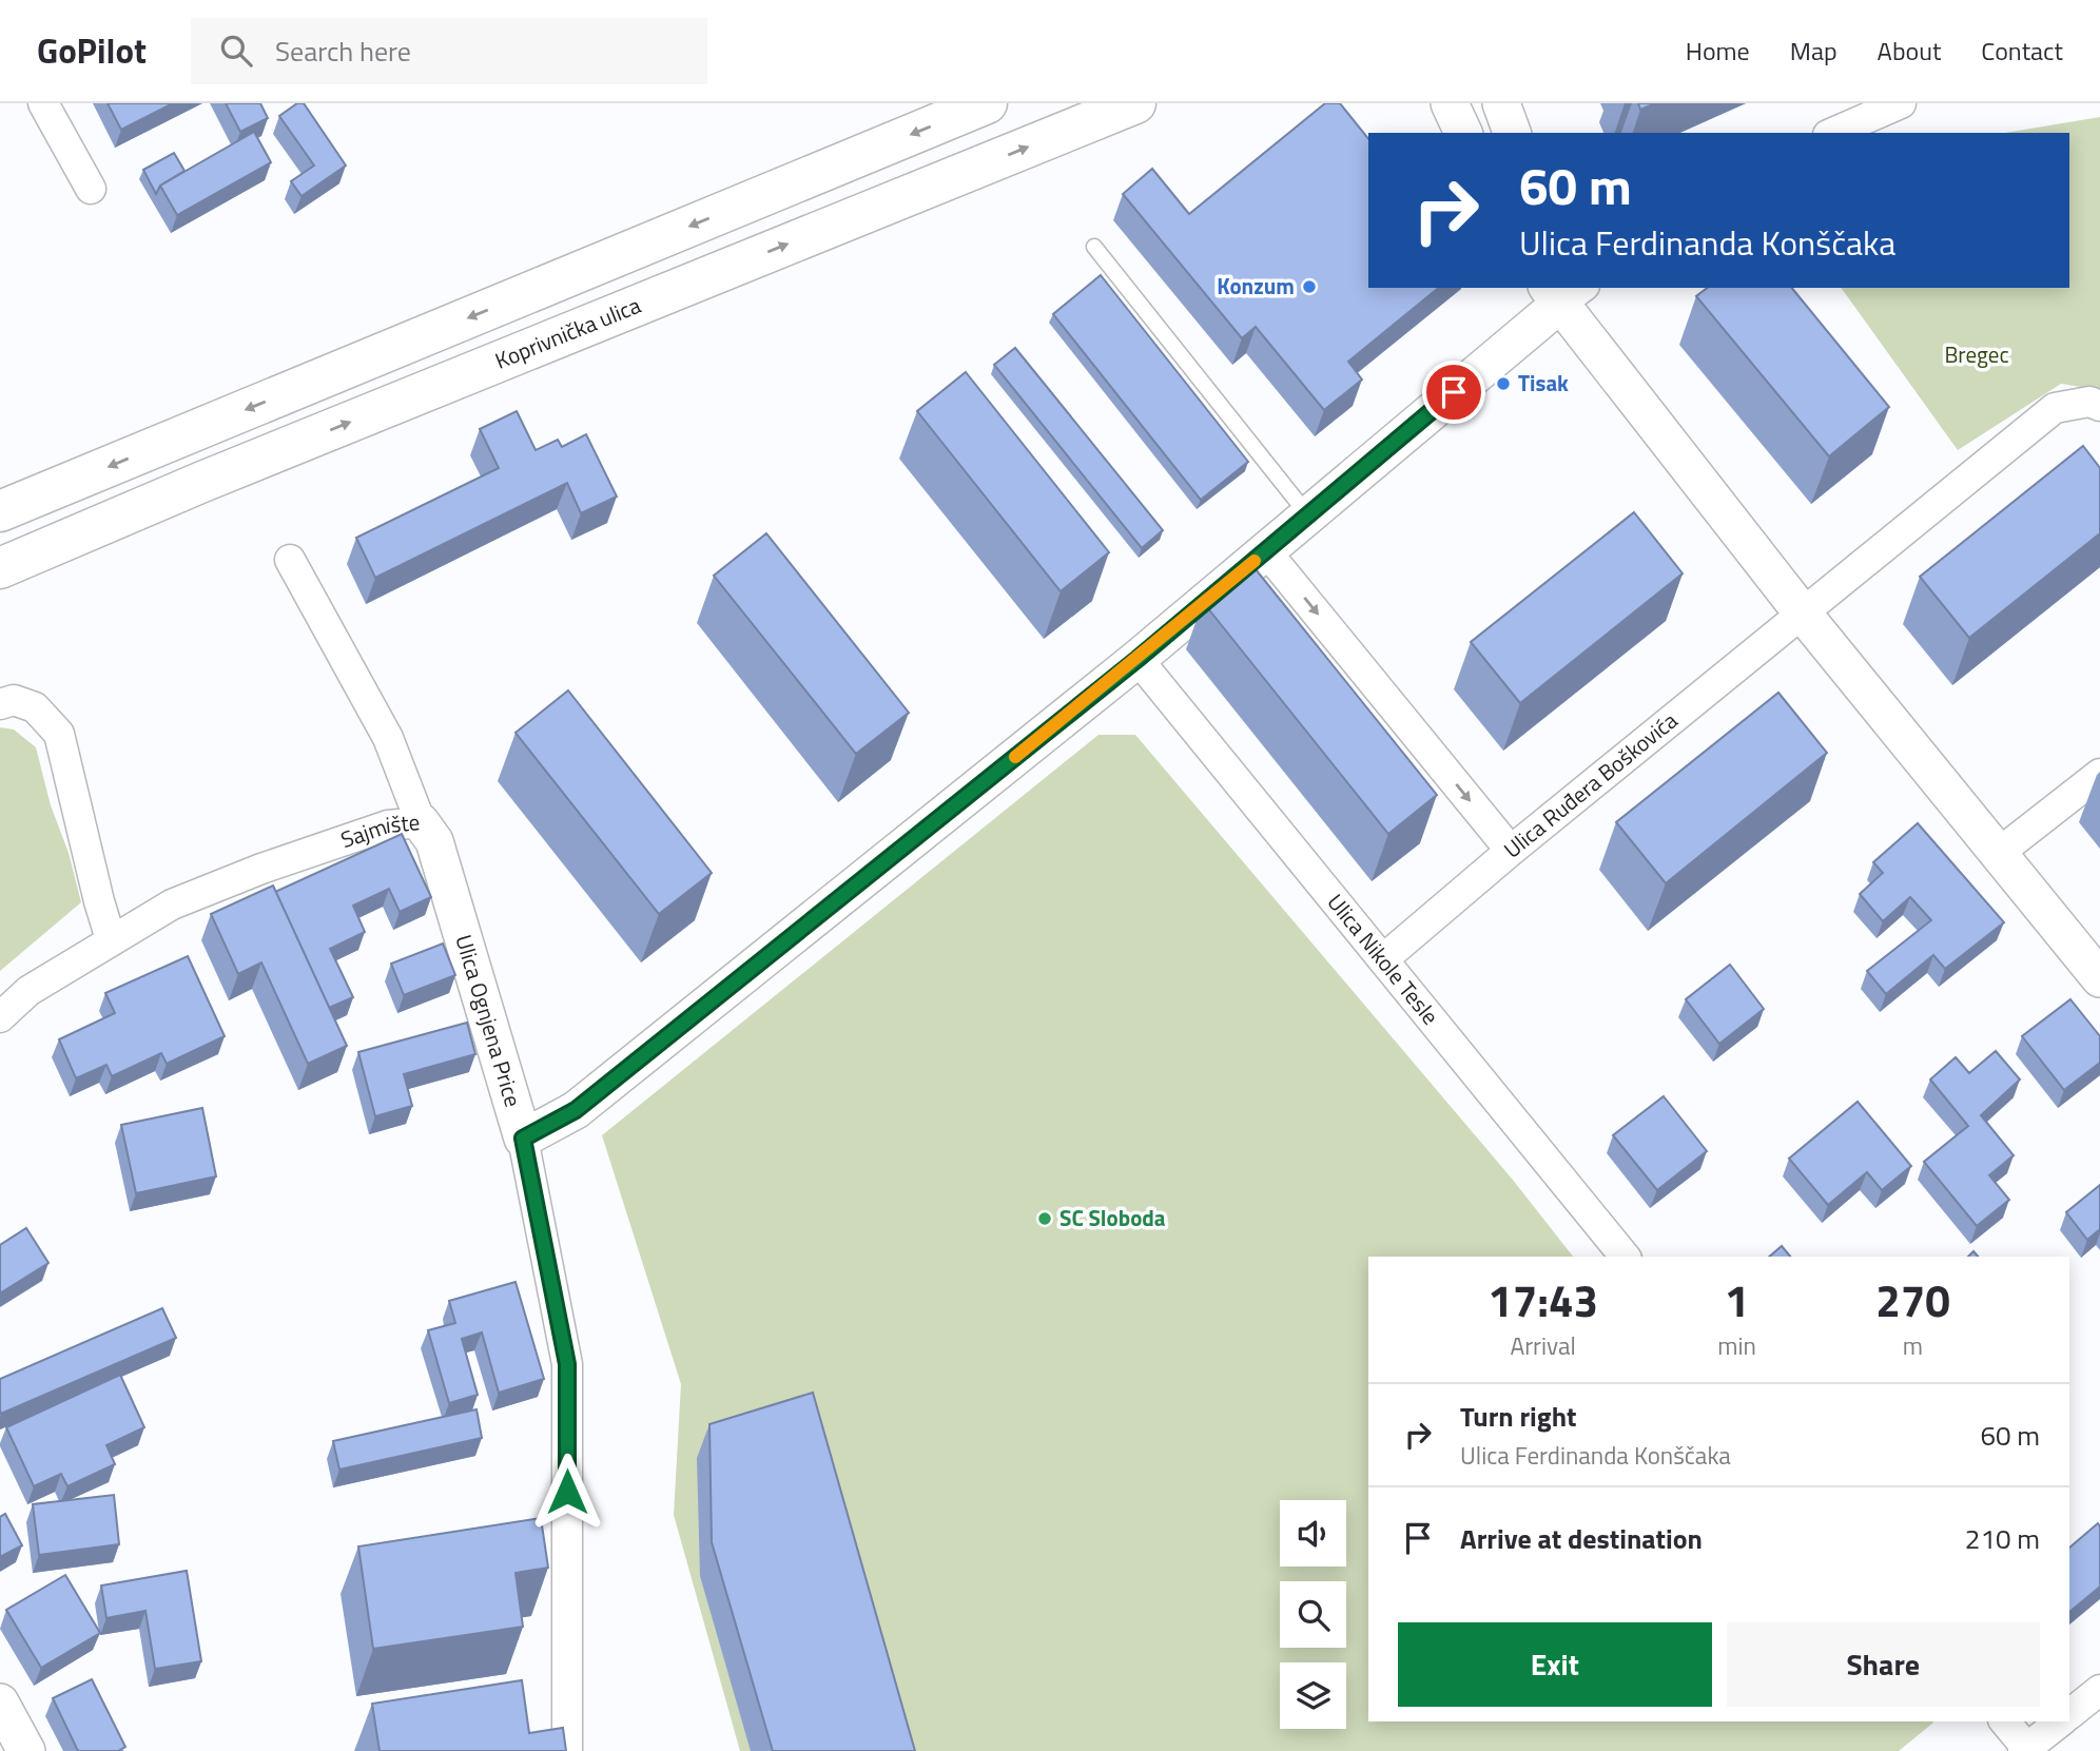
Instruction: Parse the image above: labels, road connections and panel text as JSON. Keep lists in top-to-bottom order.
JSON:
{
  "streets": {
    "main road": ["Koprivnička ulica"],
    "street": [
      "Ulica Ruđera Boškovića",
      "Sajmište",
      "Ulica Nikole Tesle",
      "Ulica Ognjena Price"
    ]
  },
  "crossings": [
    ["Ulica Ruđera Boškovića", "Ulica Nikole Tesle"],
    ["Sajmište", "Ulica Ognjena Price"]
  ],
  "parks": ["Bregec"],
  "places": ["Konzum", "Tisak", "SC Sloboda"],
  "page": {
    "header": "GoPilot",
    "search": "Search here",
    "nav": [
      "Home",
      "Map",
      "About",
      "Contact"
    ],
    "turn": ["60 m", "Ulica Ferdinanda Konščaka"],
    "eta": [
      "17:43",
      "Arrival",
      "1",
      "min",
      "270",
      "m"
    ],
    "list": [
      {
        "name": "Turn right",
        "note": "Ulica Ferdinanda Konščaka",
        "value": "60 m"
      },
      {
        "name": "Arrive at destination",
        "value": "210 m"
      }
    ],
    "buttons": ["Exit", "Share"]
  }
}
